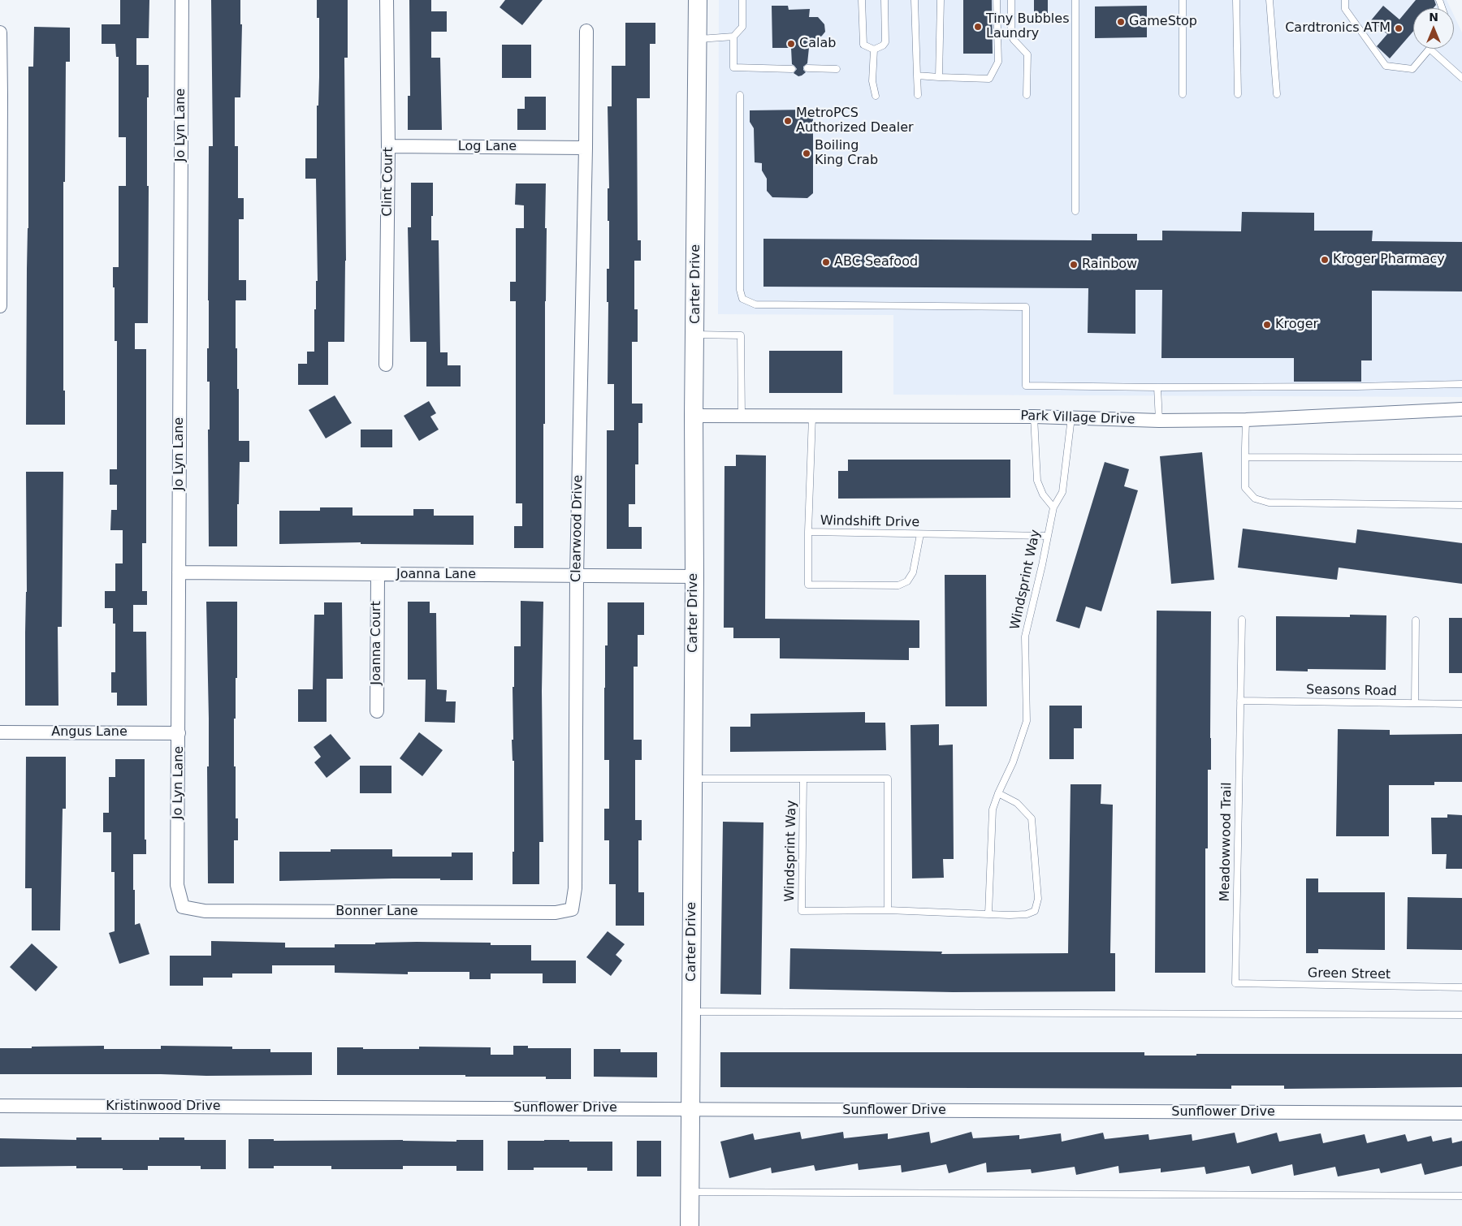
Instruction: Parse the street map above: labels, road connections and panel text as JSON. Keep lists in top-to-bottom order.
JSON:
{
  "streets": {
    "street": [
      "Jo Lyn Lane",
      "Log Lane",
      "Clint Court",
      "Carter Drive",
      "Park Village Drive",
      "Clearwood Drive",
      "Joanna Lane",
      "Joanna Court",
      "Angus Lane",
      "Bonner Lane",
      "Kristinwood Drive",
      "Sunflower Drive"
    ],
    "lane": [
      "Windshift Drive",
      "Windsprint Way",
      "Seasons Road",
      "Meadowwood Trail",
      "Green Street"
    ]
  },
  "crossings": [
    ["Jo Lyn Lane", "Joanna Lane"],
    ["Jo Lyn Lane", "Angus Lane"],
    ["Jo Lyn Lane", "Bonner Lane"],
    ["Log Lane", "Clint Court"],
    ["Log Lane", "Clearwood Drive"],
    ["Carter Drive", "Park Village Drive"],
    ["Carter Drive", "Joanna Lane"],
    ["Carter Drive", "Sunflower Drive"],
    ["Park Village Drive", "Windshift Drive"],
    ["Park Village Drive", "Windsprint Way"],
    ["Windshift Drive", "Windsprint Way"],
    ["Clearwood Drive", "Joanna Lane"],
    ["Clearwood Drive", "Bonner Lane"],
    ["Joanna Lane", "Joanna Court"],
    ["Seasons Road", "Meadowwood Trail"],
    ["Meadowwood Trail", "Green Street"],
    ["Kristinwood Drive", "Sunflower Drive"]
  ],
  "places": [
    "GameStop",
    "Tiny Bubbles Laundry",
    "Cardtronics ATM",
    "Calab",
    "MetroPCS Authorized Dealer",
    "Boiling King Crab",
    "Kroger Pharmacy",
    "ABC Seafood",
    "Rainbow",
    "Kroger"
  ],
  "north": "top"
}
